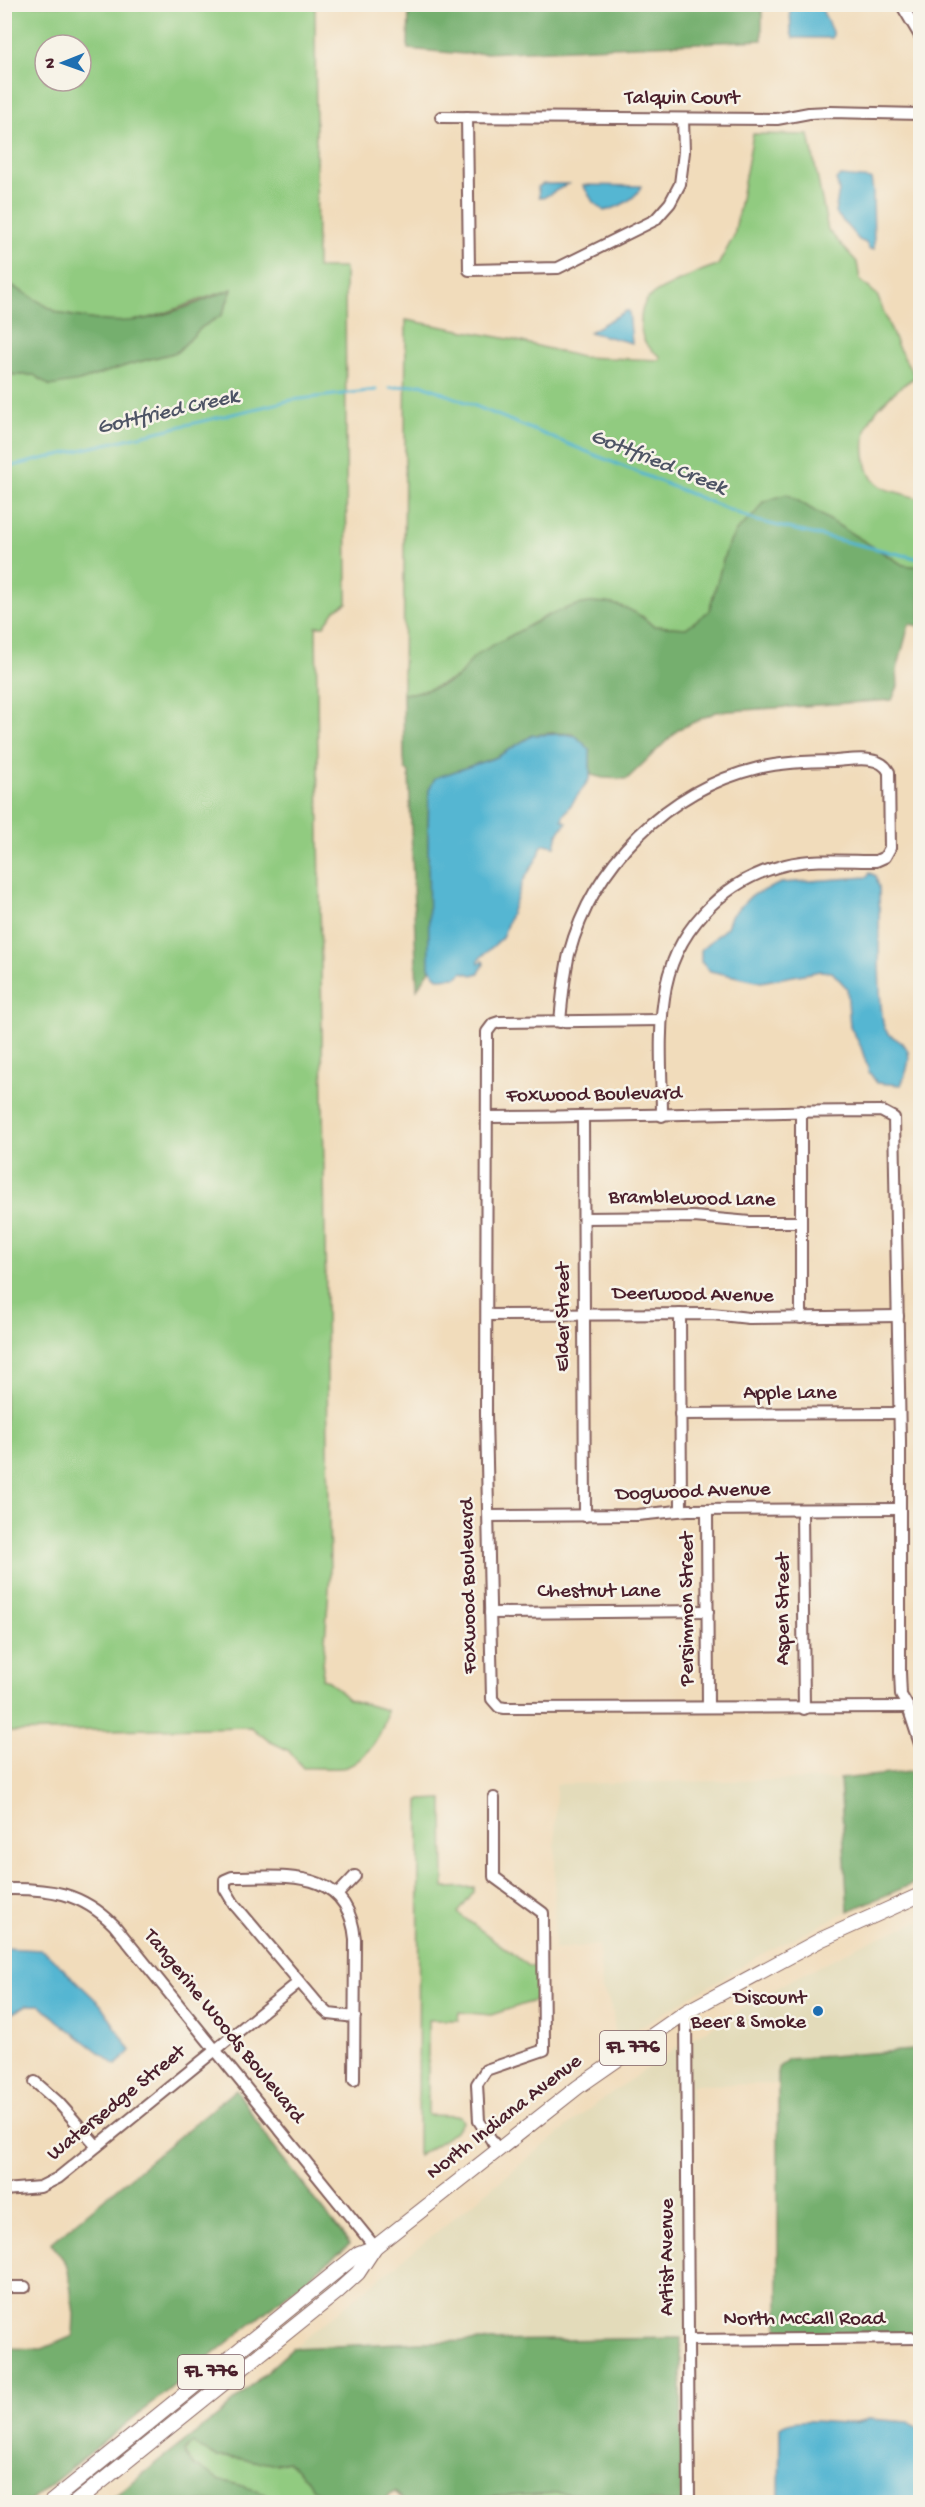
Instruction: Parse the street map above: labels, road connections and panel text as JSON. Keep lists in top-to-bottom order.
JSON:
{
  "streets": {
    "main road": ["FL 776", "North Indiana Avenue"],
    "street": [
      "Talquin Court",
      "Foxwood Boulevard",
      "Bramblewood Lane",
      "Deerwood Avenue",
      "Elder Street",
      "Apple Lane",
      "Dogwood Avenue",
      "Chestnut Lane",
      "Persimmon Street",
      "Aspen Street",
      "Tangerine Woods Boulevard",
      "Watersedge Street",
      "Artist Avenue",
      "North McCall Road"
    ]
  },
  "crossings": [
    ["Foxwood Boulevard", "Deerwood Avenue"],
    ["Foxwood Boulevard", "Elder Street"],
    ["Foxwood Boulevard", "Apple Lane"],
    ["Foxwood Boulevard", "Dogwood Avenue"],
    ["Foxwood Boulevard", "Chestnut Lane"],
    ["Foxwood Boulevard", "Persimmon Street"],
    ["Foxwood Boulevard", "Aspen Street"],
    ["Bramblewood Lane", "Elder Street"],
    ["Deerwood Avenue", "Elder Street"],
    ["Deerwood Avenue", "Persimmon Street"],
    ["Elder Street", "Dogwood Avenue"],
    ["Apple Lane", "Persimmon Street"],
    ["Dogwood Avenue", "Persimmon Street"],
    ["Dogwood Avenue", "Aspen Street"],
    ["Chestnut Lane", "Persimmon Street"],
    ["Tangerine Woods Boulevard", "Watersedge Street"],
    ["Tangerine Woods Boulevard", "North Indiana Avenue"],
    ["North Indiana Avenue", "Artist Avenue"],
    ["Artist Avenue", "North McCall Road"]
  ],
  "water": ["Gottfried Creek"],
  "places": ["Discount Beer & Smoke"],
  "north": "left"
}
